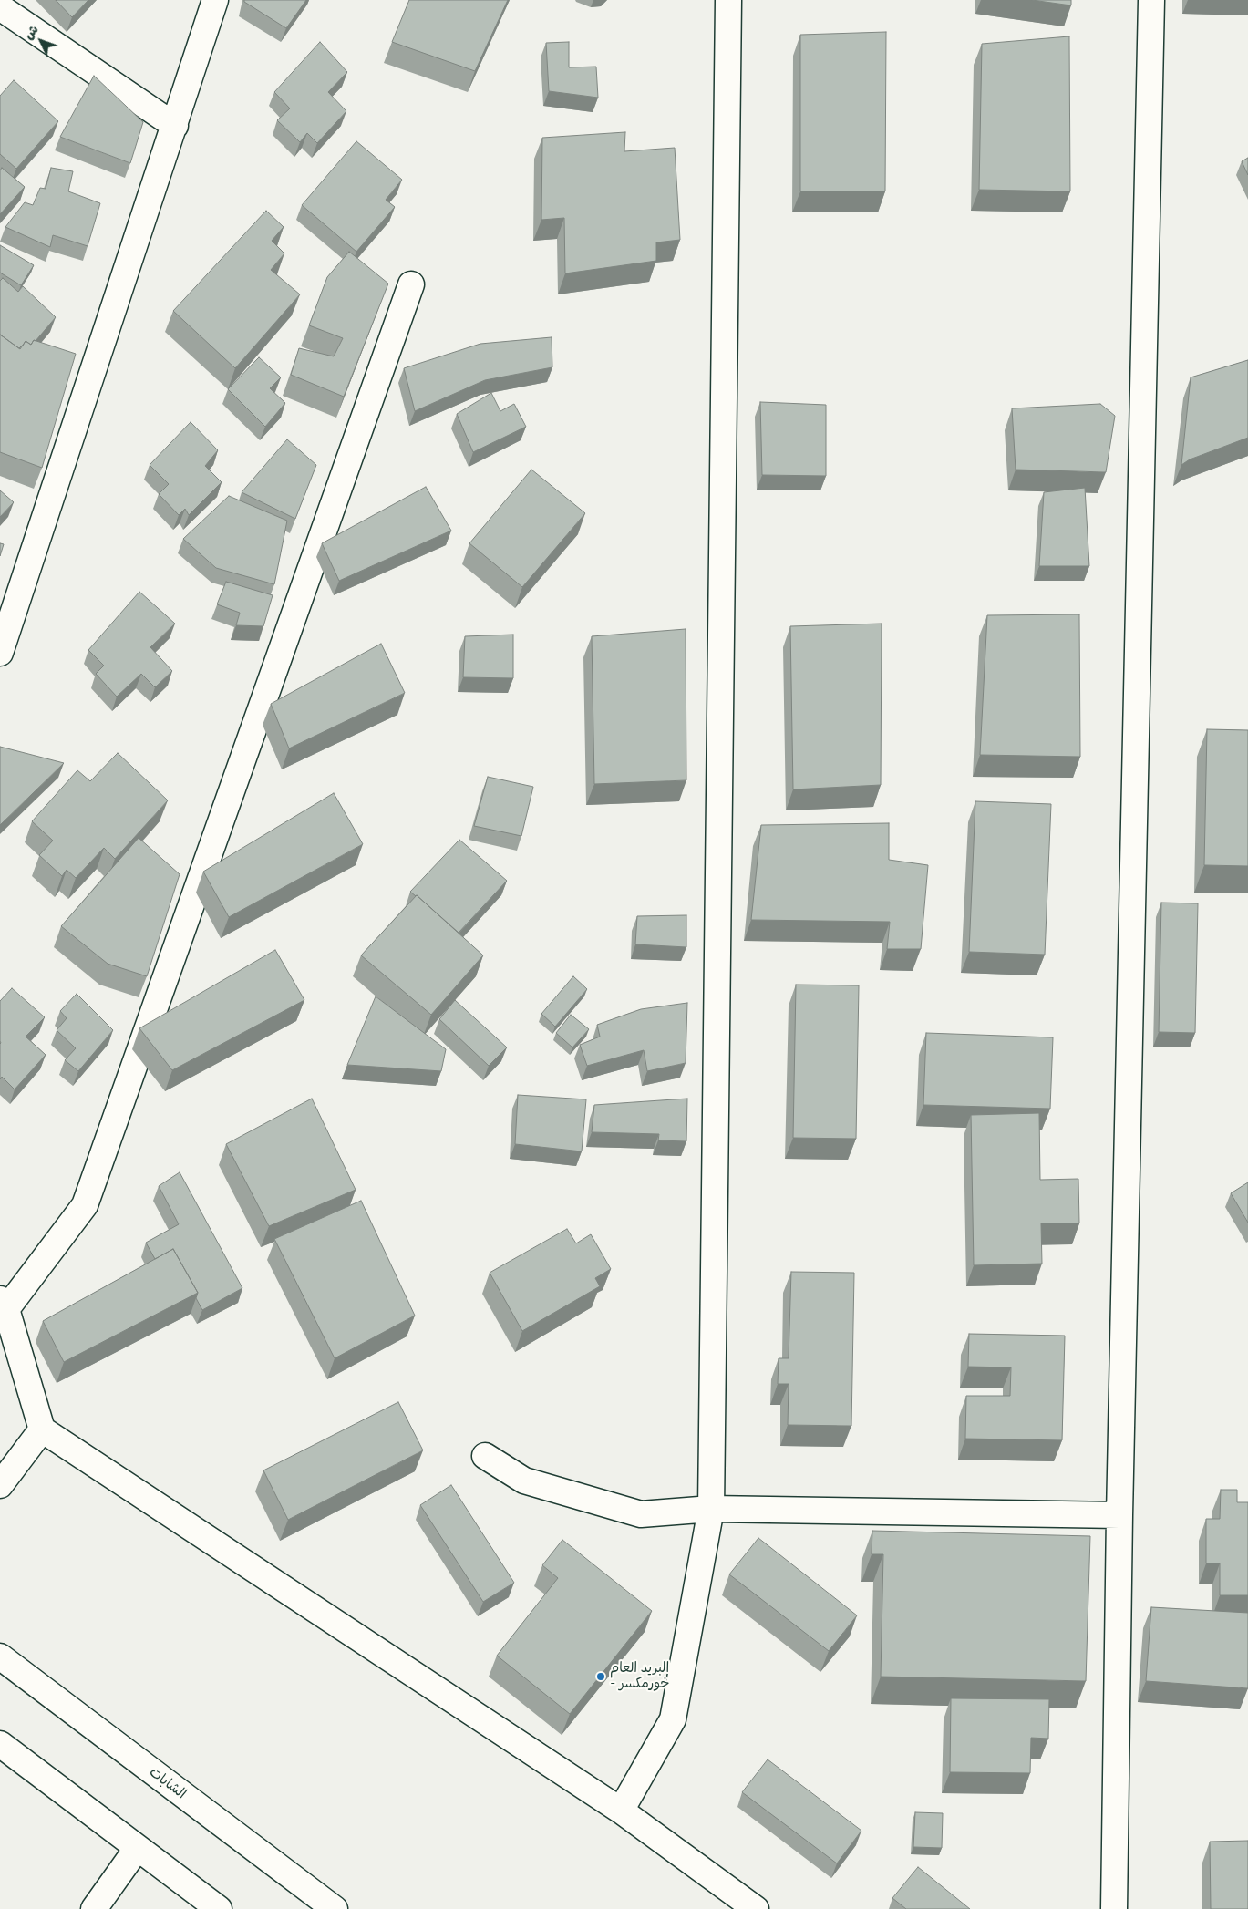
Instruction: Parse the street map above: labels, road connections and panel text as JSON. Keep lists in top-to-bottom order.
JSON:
{
  "streets": {
    "street": ["الشابات"]
  },
  "places": ["البريد العام - خورمكسر"],
  "north": "top left"
}
